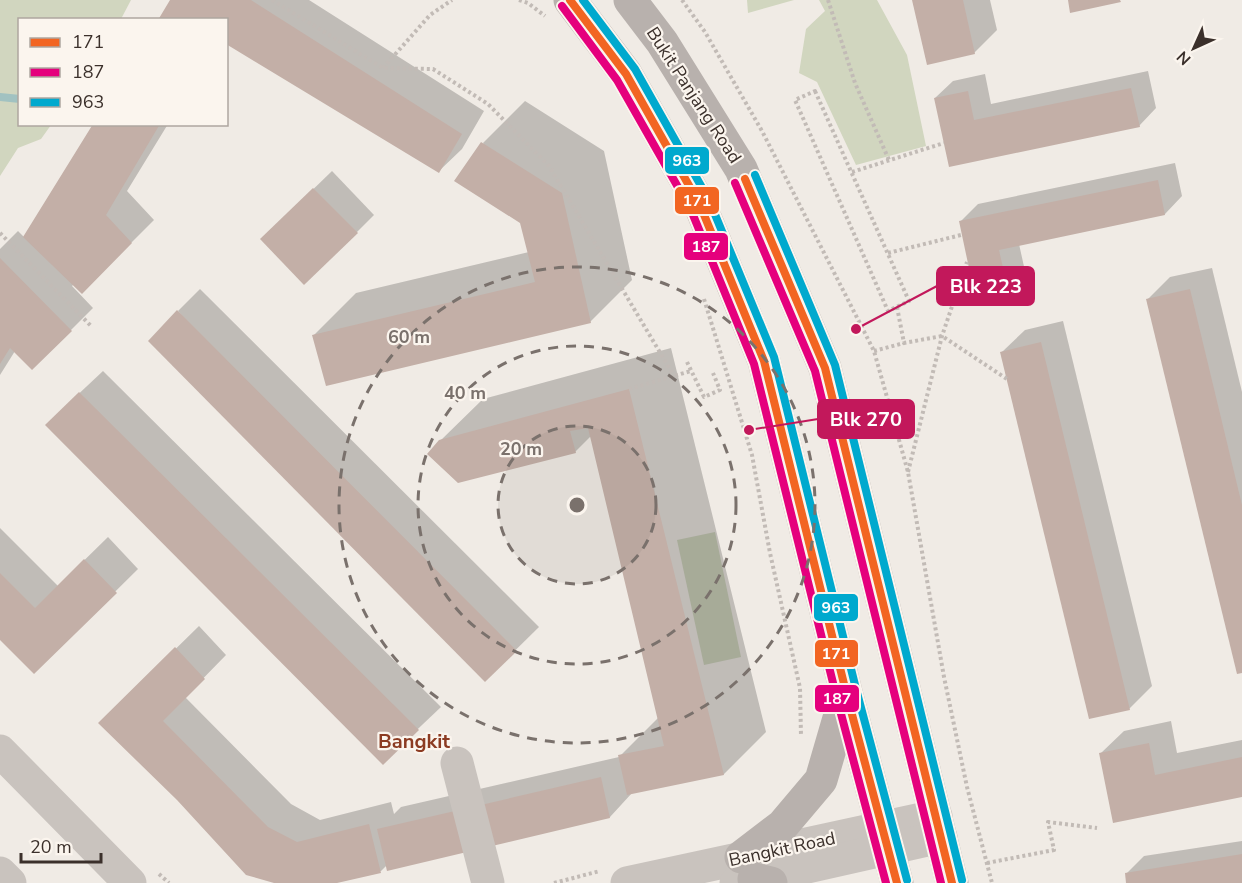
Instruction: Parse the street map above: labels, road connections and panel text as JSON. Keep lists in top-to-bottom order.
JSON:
{
  "streets": {
    "main road": ["Bukit Panjang Road"],
    "street": ["Bangkit Road"]
  },
  "crossings": [
    ["Bukit Panjang Road", "Bangkit Road"]
  ],
  "districts": ["Bangkit"],
  "places": ["Blk 223", "Blk 270"],
  "lines": ["transit line 171", "transit line 963", "transit line 187"],
  "legend": ["171", "187", "963"],
  "scale_bar": "20 m",
  "north": "bottom left",
  "rings": ["60 m", "40 m", "20 m"]
}
